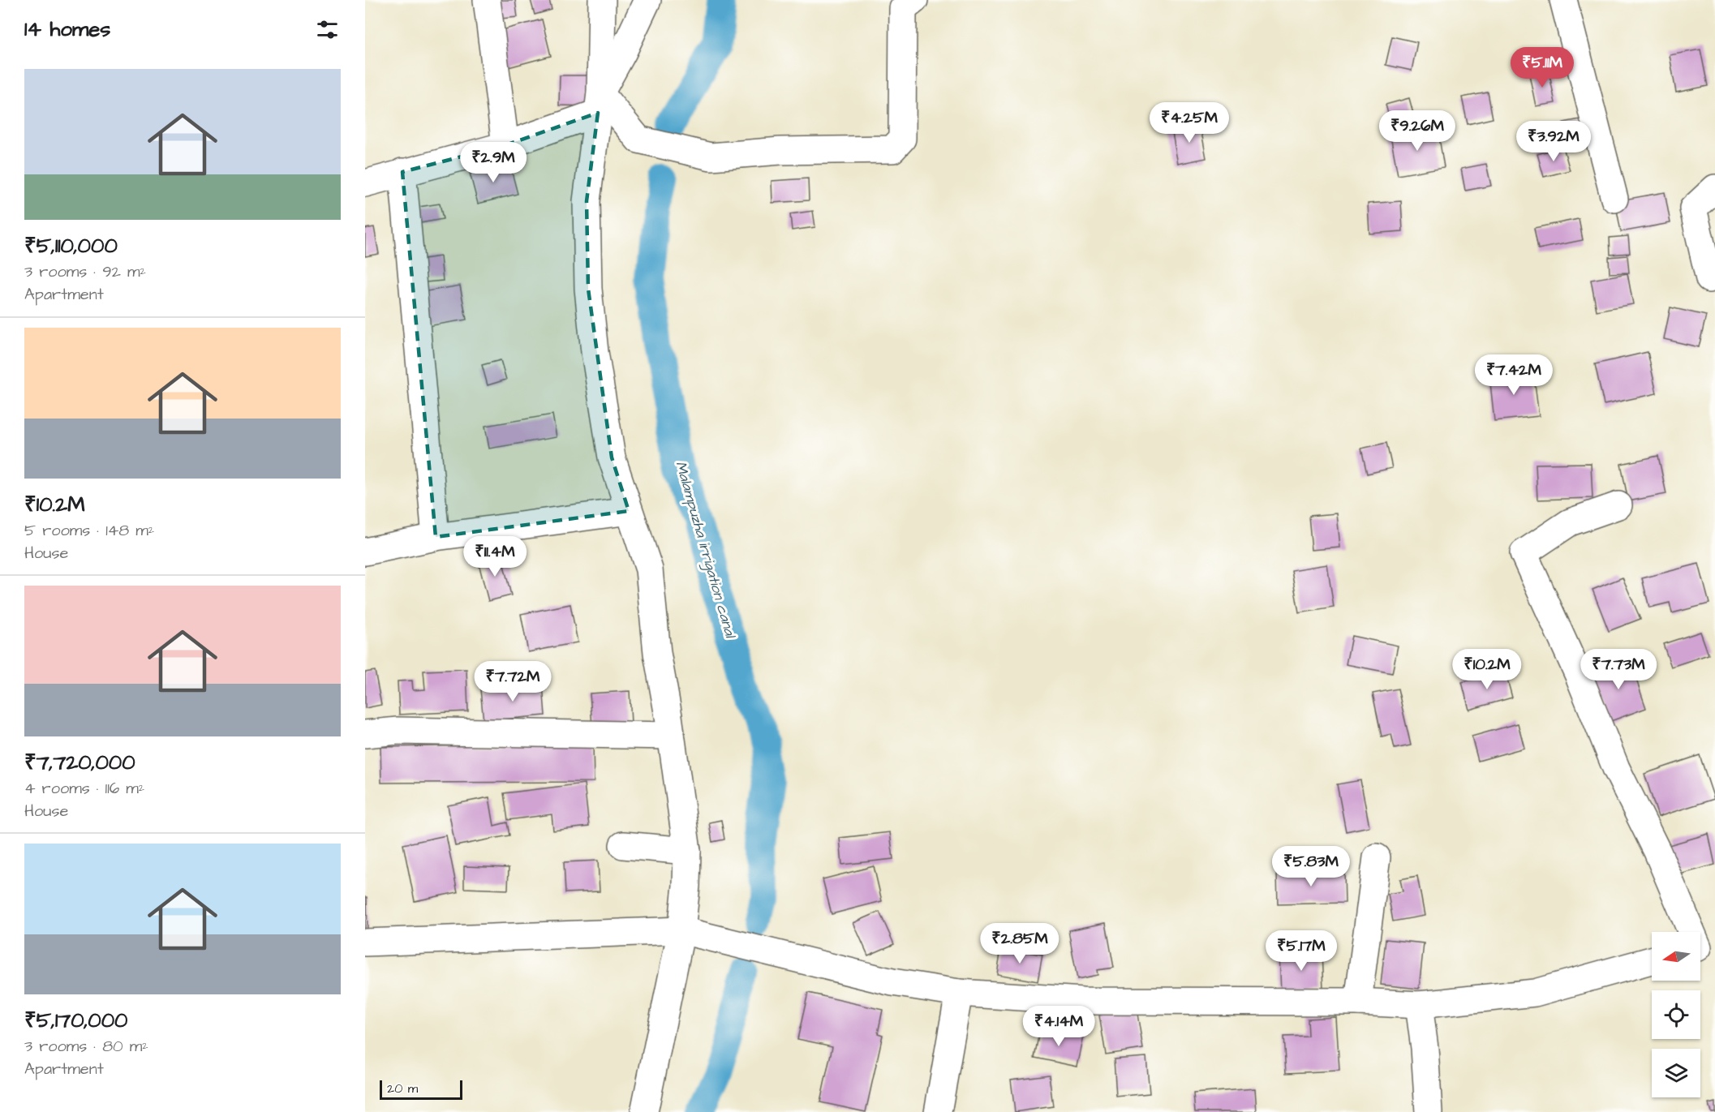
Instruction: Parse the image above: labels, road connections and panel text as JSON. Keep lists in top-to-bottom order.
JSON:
{
  "water": ["Malampuzha irrigation canal"],
  "scale_bar": "20 m",
  "north": "left",
  "page": {
    "heading": "14 homes",
    "price": [
      "₹5.11M",
      "₹4.25M",
      "₹9.26M",
      "₹3.92M",
      "₹2.9M",
      "₹7.42M",
      "₹11.4M",
      "₹10.2M",
      "₹7.73M",
      "₹7.72M",
      "₹5.83M",
      "₹2.85M",
      "₹5.17M",
      "₹4.14M"
    ],
    "list": [
      {
        "name": "₹5,110,000",
        "note": "3 rooms · 92 m² · Apartment"
      },
      {
        "name": "₹10.2M",
        "note": "5 rooms · 148 m² · House"
      },
      {
        "name": "₹7,720,000",
        "note": "4 rooms · 116 m² · House"
      },
      {
        "name": "₹5,170,000",
        "note": "3 rooms · 80 m² · Apartment"
      }
    ],
    "scale": "20 m"
  }
}
